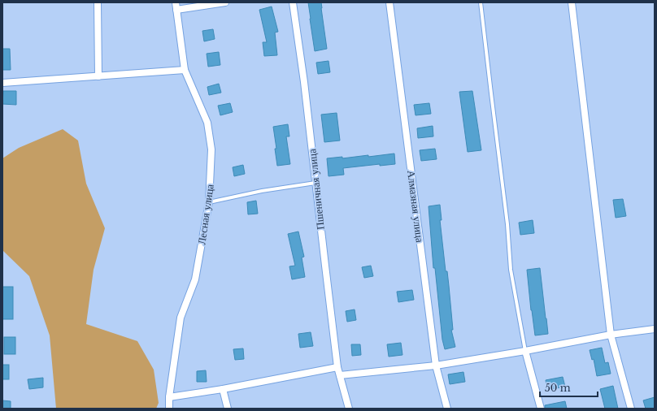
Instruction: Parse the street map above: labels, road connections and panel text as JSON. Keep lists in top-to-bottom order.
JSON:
{
  "streets": {
    "street": ["Пшеничная улица", "Алмазная улица", "Лесная улица"]
  },
  "scale_bar": "50 m"
}
